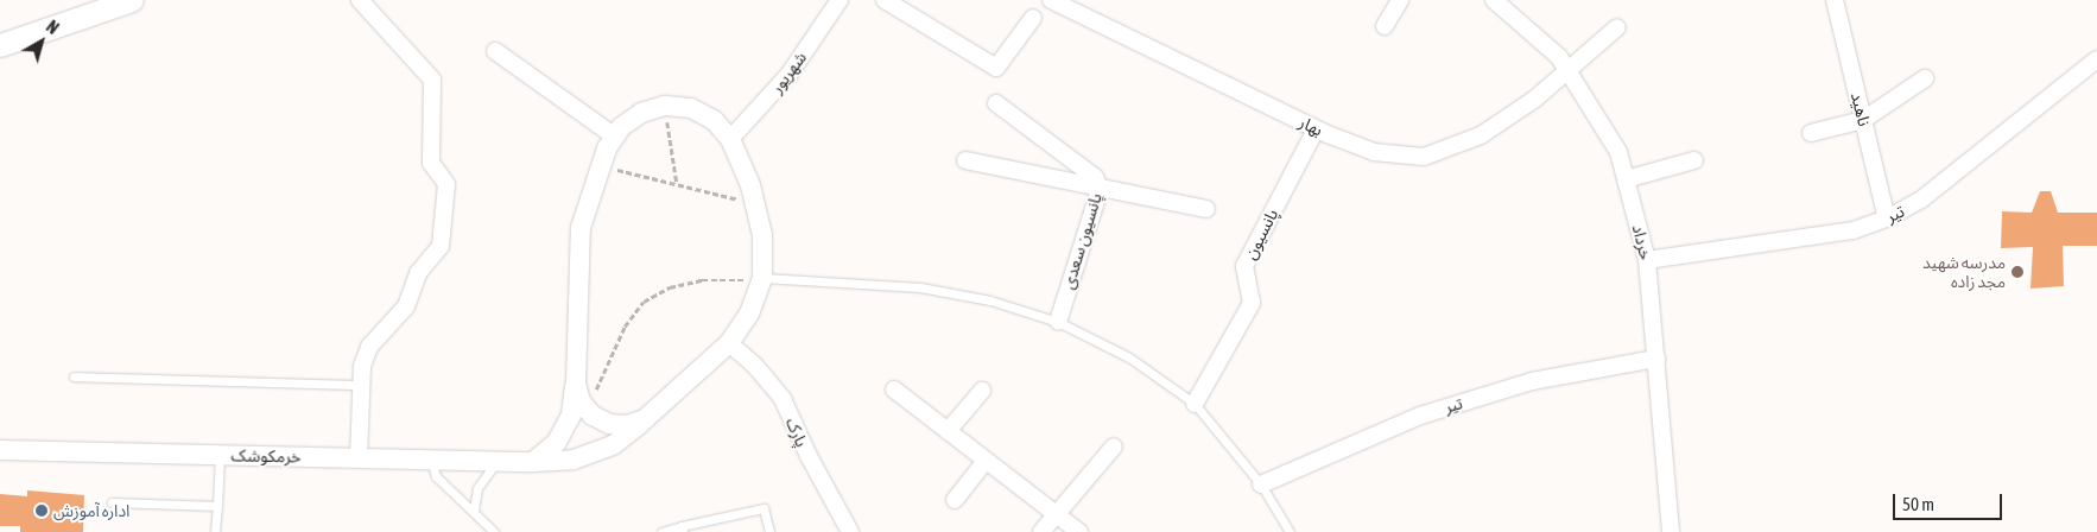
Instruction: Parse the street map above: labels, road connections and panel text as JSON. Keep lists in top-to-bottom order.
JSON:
{
  "streets": {
    "street": [
      "شهریور",
      "ناهید",
      "بهار",
      "تیر",
      "پانسیون",
      "پانسیون سعدی",
      "خرداد",
      "پارک",
      "خرمکوشک"
    ]
  },
  "crossings": [
    ["ناهید", "تیر"],
    ["بهار", "پانسیون"],
    ["بهار", "خرداد"],
    ["تیر", "خرداد"],
    ["پارک", "خرمکوشک"]
  ],
  "places": ["مدرسه شهید مجد زاده", "اداره آموزش"],
  "scale_bar": "50 m",
  "north": "top right"
}
